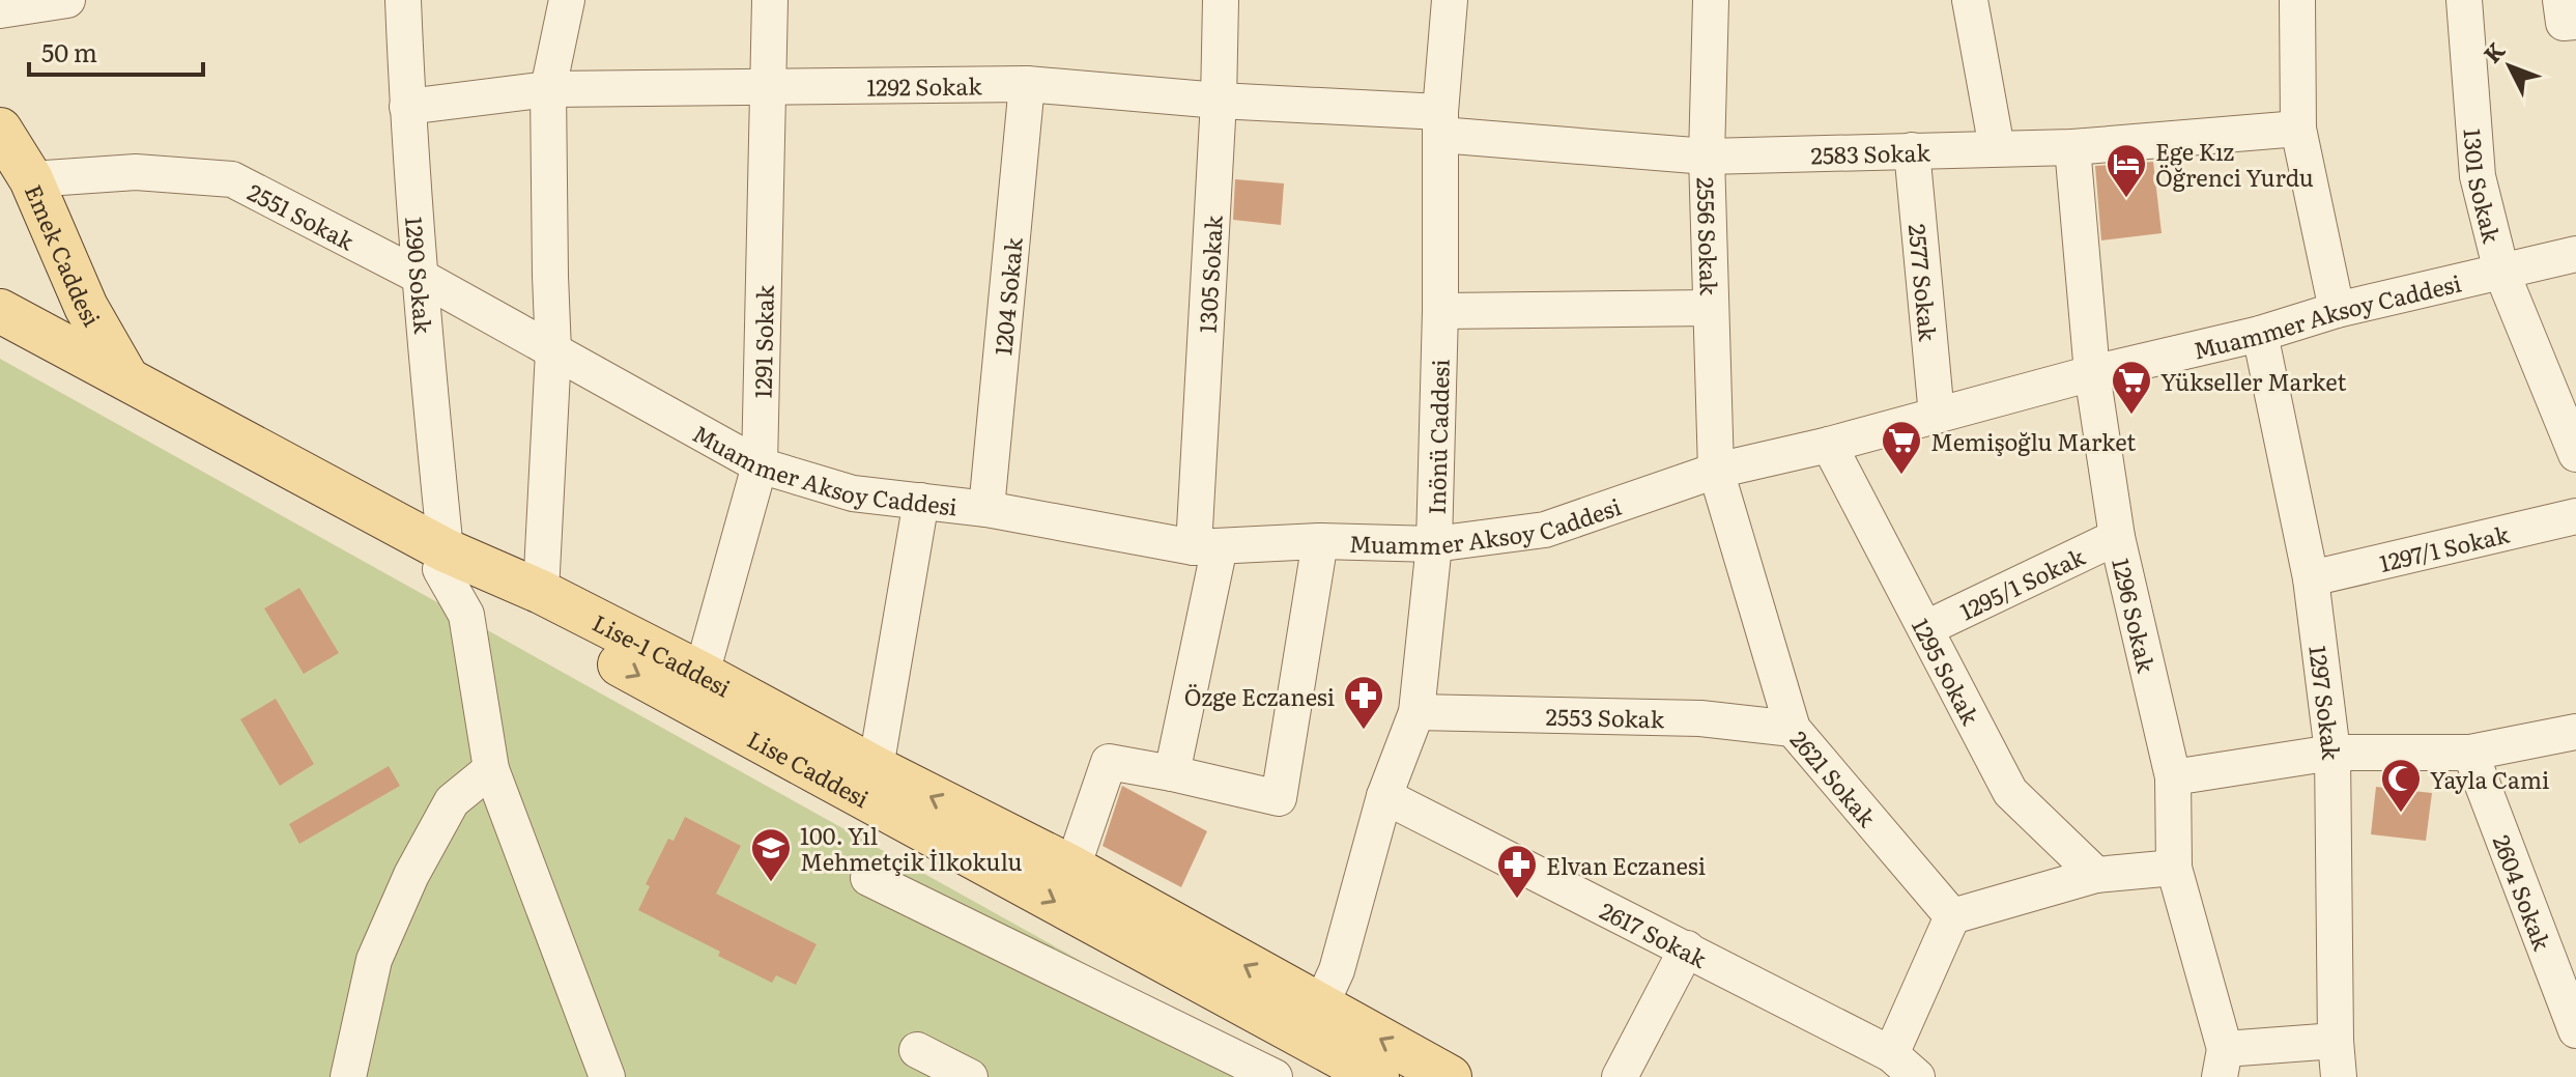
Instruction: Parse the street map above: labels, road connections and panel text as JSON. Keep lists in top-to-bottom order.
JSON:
{
  "streets": {
    "main road": ["Emek Caddesi", "Lise-1 Caddesi", "Lise Caddesi"],
    "street": [
      "1292 Sokak",
      "2583 Sokak",
      "1301 Sokak",
      "2551 Sokak",
      "2556 Sokak",
      "1305 Sokak",
      "1290 Sokak",
      "2577 Sokak",
      "1204 Sokak",
      "Muammer Aksoy Caddesi",
      "1291 Sokak",
      "Inönü Caddesi",
      "1297/1 Sokak",
      "1295/1 Sokak",
      "1296 Sokak",
      "1295 Sokak",
      "1297 Sokak",
      "2553 Sokak",
      "2621 Sokak",
      "2604 Sokak",
      "2617 Sokak"
    ]
  },
  "crossings": [
    ["1292 Sokak", "2583 Sokak"],
    ["1292 Sokak", "1305 Sokak"],
    ["1292 Sokak", "1290 Sokak"],
    ["1292 Sokak", "1204 Sokak"],
    ["1292 Sokak", "1291 Sokak"],
    ["1292 Sokak", "Inönü Caddesi"],
    ["2583 Sokak", "2556 Sokak"],
    ["2583 Sokak", "2577 Sokak"],
    ["2583 Sokak", "Inönü Caddesi"],
    ["2583 Sokak", "1296 Sokak"],
    ["1301 Sokak", "Muammer Aksoy Caddesi"],
    ["2551 Sokak", "Emek Caddesi"],
    ["2551 Sokak", "1290 Sokak"],
    ["2551 Sokak", "Muammer Aksoy Caddesi"],
    ["2556 Sokak", "Muammer Aksoy Caddesi"],
    ["2556 Sokak", "2621 Sokak"],
    ["Emek Caddesi", "Lise-1 Caddesi"],
    ["1305 Sokak", "Muammer Aksoy Caddesi"],
    ["1290 Sokak", "Muammer Aksoy Caddesi"],
    ["1290 Sokak", "Lise-1 Caddesi"],
    ["1290 Sokak", "Lise Caddesi"],
    ["2577 Sokak", "Muammer Aksoy Caddesi"],
    ["1204 Sokak", "Muammer Aksoy Caddesi"],
    ["Muammer Aksoy Caddesi", "1291 Sokak"],
    ["Muammer Aksoy Caddesi", "Inönü Caddesi"],
    ["Muammer Aksoy Caddesi", "1296 Sokak"],
    ["Muammer Aksoy Caddesi", "1295 Sokak"],
    ["Muammer Aksoy Caddesi", "1297 Sokak"],
    ["Muammer Aksoy Caddesi", "2621 Sokak"],
    ["1291 Sokak", "Lise-1 Caddesi"],
    ["Inönü Caddesi", "Lise-1 Caddesi"],
    ["Inönü Caddesi", "2553 Sokak"],
    ["Inönü Caddesi", "Lise Caddesi"],
    ["Inönü Caddesi", "2617 Sokak"],
    ["1297/1 Sokak", "1297 Sokak"],
    ["1295/1 Sokak", "1296 Sokak"],
    ["1295/1 Sokak", "1295 Sokak"],
    ["Lise-1 Caddesi", "Lise Caddesi"],
    ["2553 Sokak", "2621 Sokak"]
  ],
  "one_way": ["Lise-1 Caddesi", "Lise Caddesi"],
  "places": {
    "hotel": ["Ege Kız Öğrenci Yurdu"],
    "supermarket": ["Yükseller Market", "Memişoğlu Market"],
    "pharmacy": ["Özge Eczanesi", "Elvan Eczanesi"],
    "mosque": ["Yayla Cami"],
    "school or university": ["100. Yıl Mehmetçik İlkokulu"]
  },
  "scale_bar": "50 m",
  "north": "top left"
}
